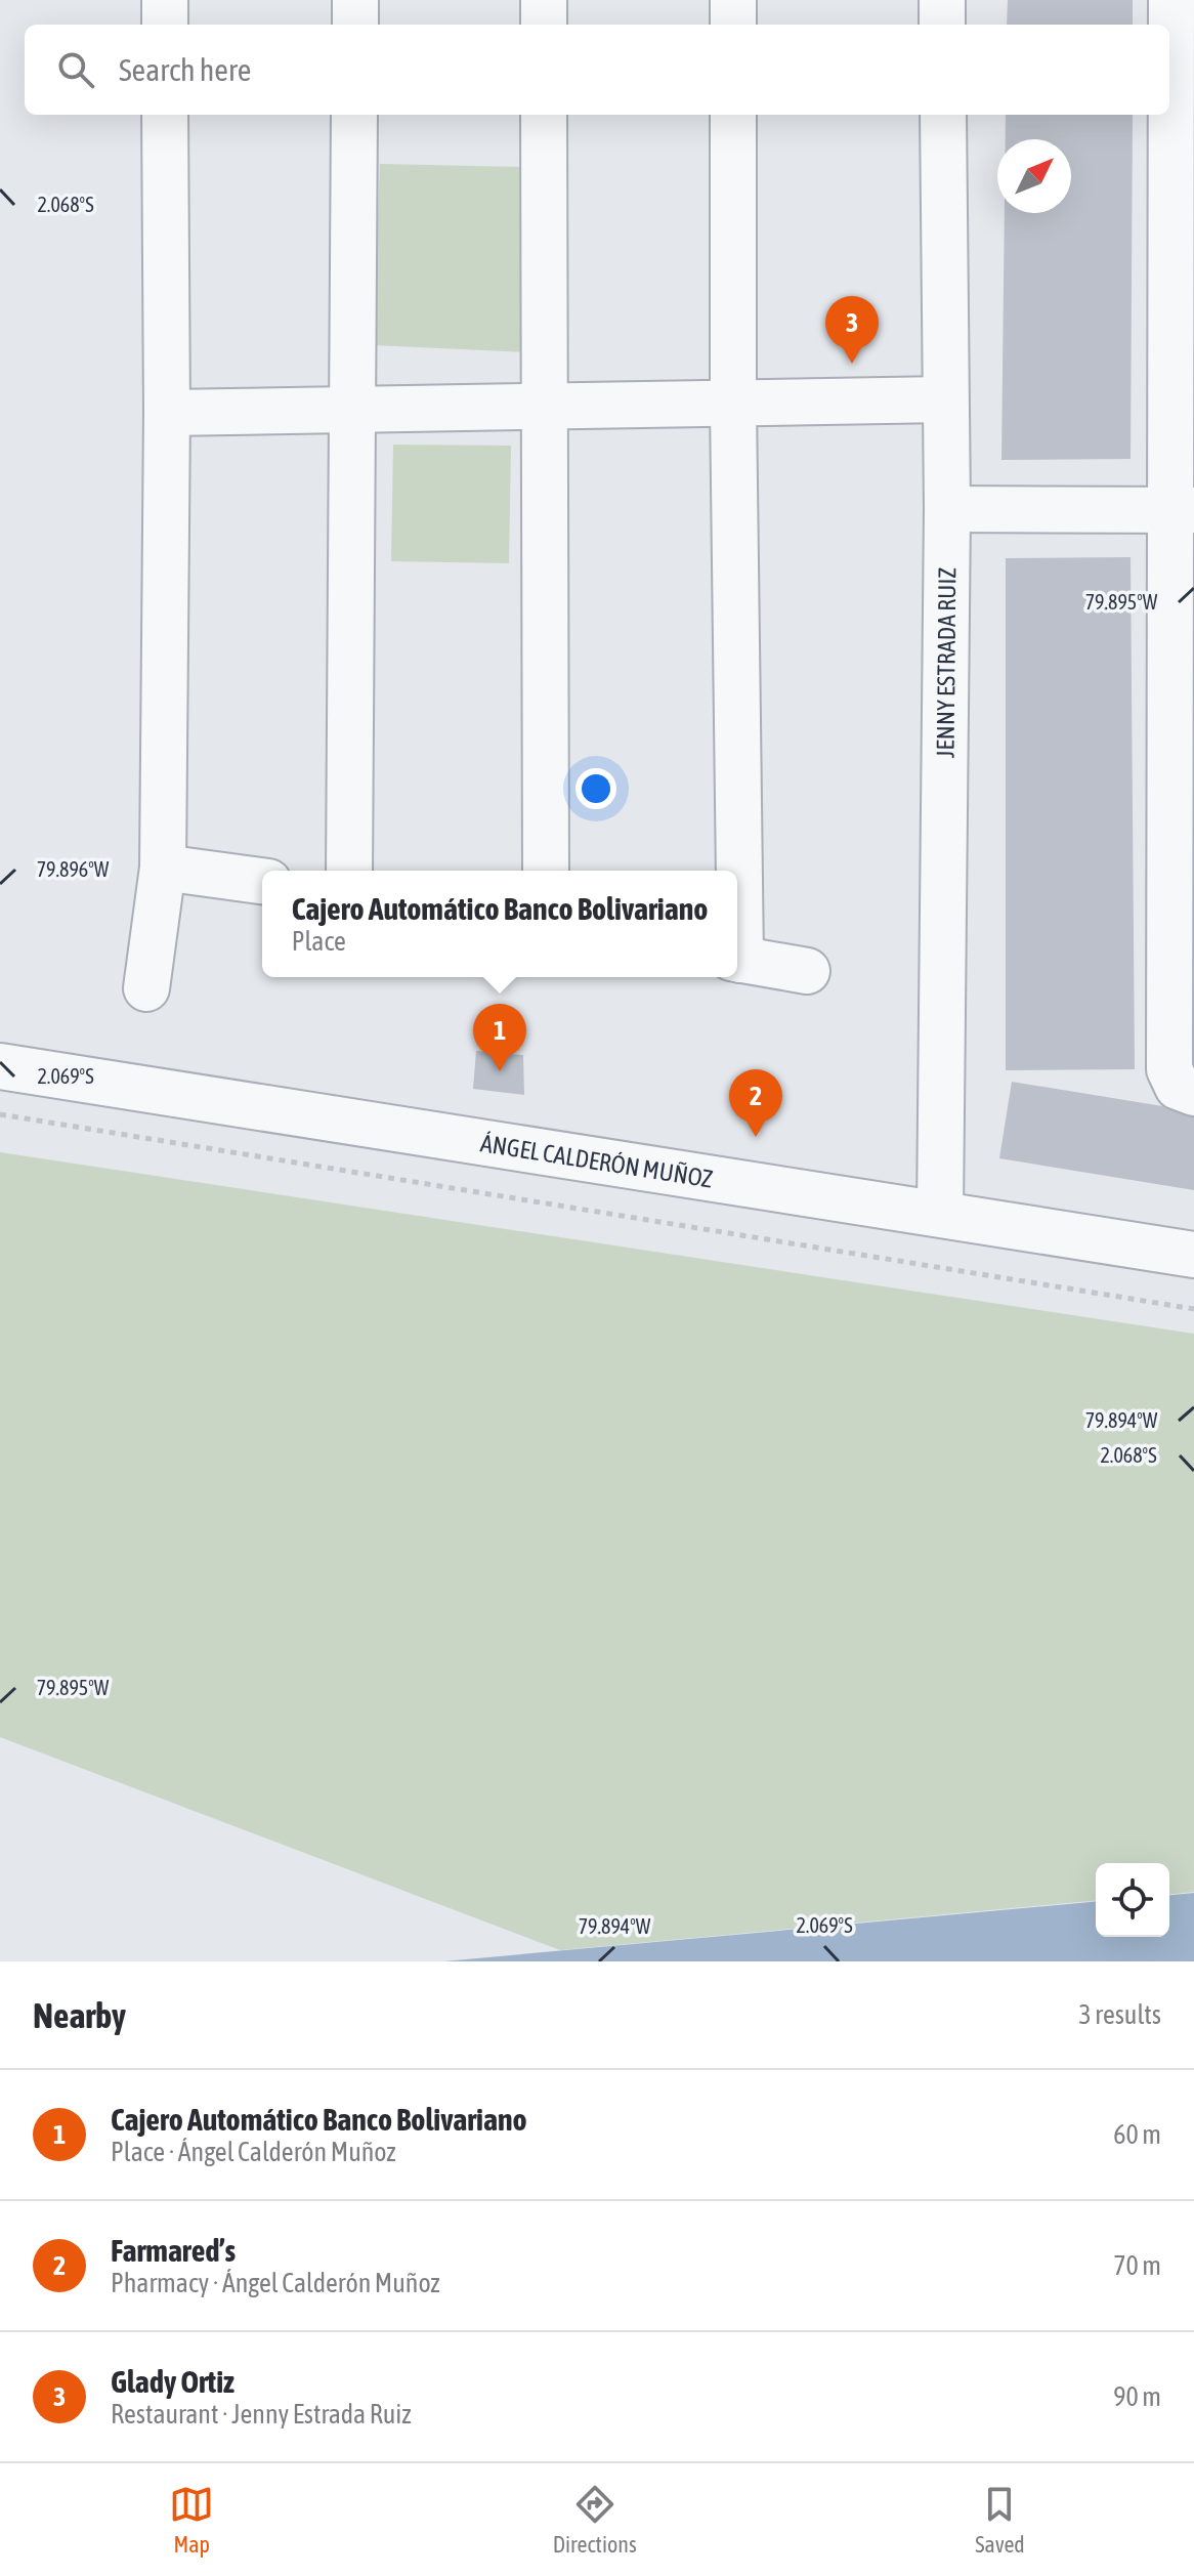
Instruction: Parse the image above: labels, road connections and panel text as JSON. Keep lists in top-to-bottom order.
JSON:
{
  "streets": {
    "street": ["JENNY ESTRADA RUIZ", "ÁNGEL CALDERÓN MUÑOZ"]
  },
  "crossings": [
    ["JENNY ESTRADA RUIZ", "ÁNGEL CALDERÓN MUÑOZ"]
  ],
  "north": "top right",
  "page": {
    "search": "Search here",
    "pins": ["3", "1", "2"],
    "popup": ["Cajero Automático Banco Bolivariano", "Place"],
    "heading": ["Nearby", "3 results"],
    "list": [
      {
        "mark": "1",
        "name": "Cajero Automático Banco Bolivariano",
        "note": "Place · Ángel Calderón Muñoz",
        "value": "60 m"
      },
      {
        "mark": "2",
        "name": "Farmared’s",
        "note": "Pharmacy · Ángel Calderón Muñoz",
        "value": "70 m"
      },
      {
        "mark": "3",
        "name": "Glady Ortiz",
        "note": "Restaurant · Jenny Estrada Ruiz",
        "value": "90 m"
      }
    ],
    "nav": ["Map", "Directions", "Saved"]
  },
  "coordinates": [
    "2.068°S",
    "79.895°W",
    "79.896°W",
    "2.069°S",
    "79.894°W"
  ]
}
